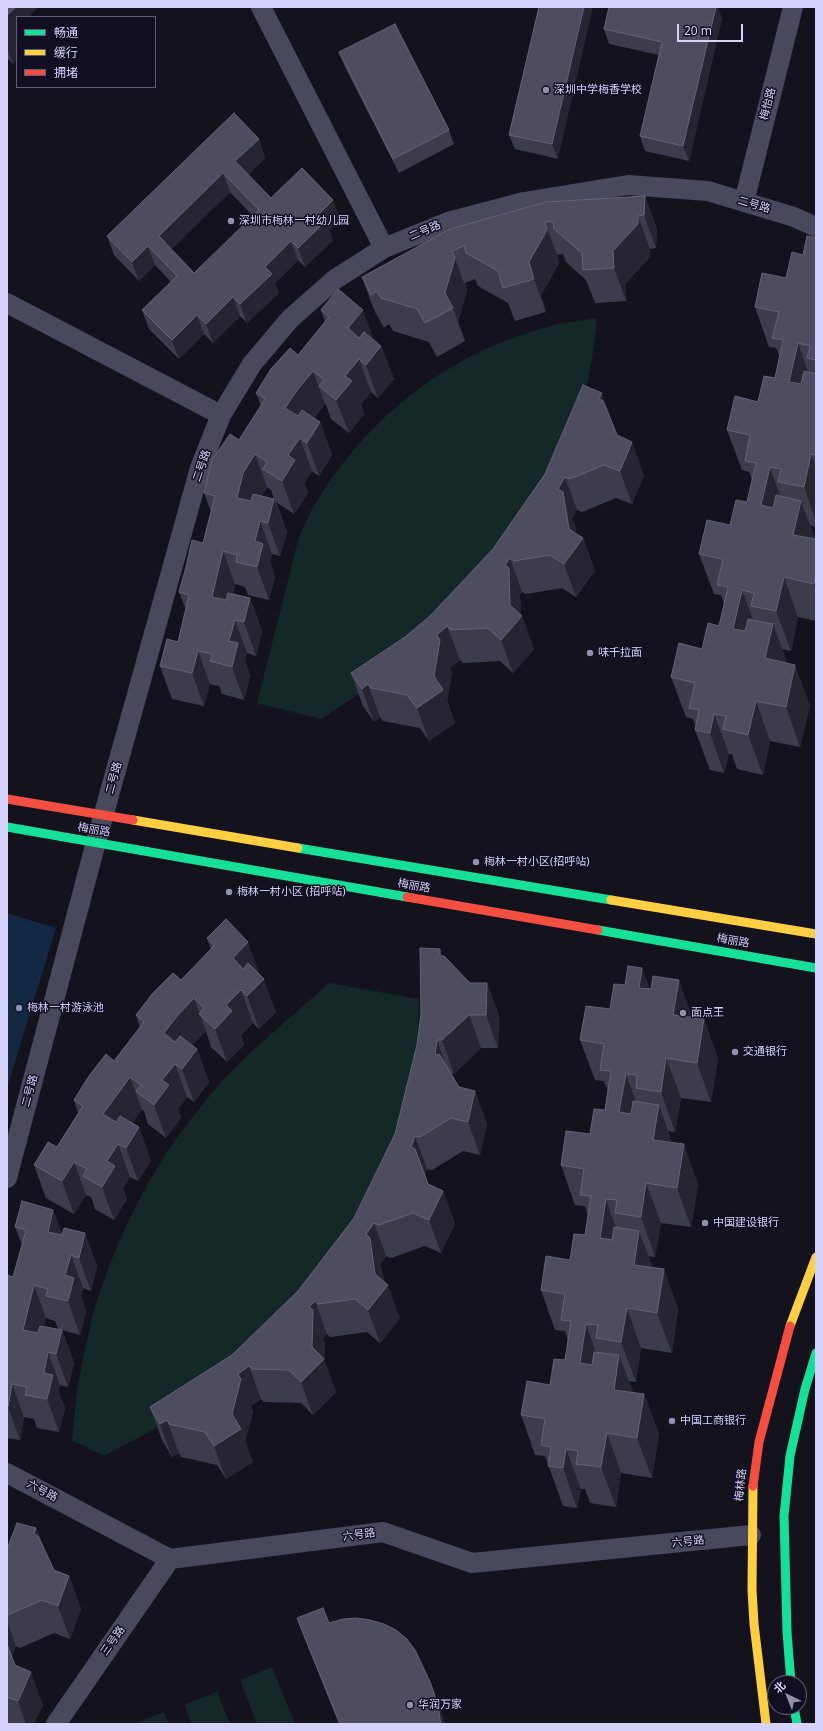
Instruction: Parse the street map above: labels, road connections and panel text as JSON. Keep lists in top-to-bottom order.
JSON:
{
  "streets": {
    "street": [
      "梅怡路",
      "二号路",
      "梅丽路",
      "梅林路",
      "六号路",
      "三号路"
    ]
  },
  "crossings": [
    ["梅怡路", "二号路"],
    ["二号路", "梅丽路"],
    ["梅林路", "六号路"],
    ["六号路", "三号路"]
  ],
  "places": [
    "深圳中学梅香学校",
    "深圳市梅林一村幼儿园",
    "味千拉面",
    "梅林一村小区(招呼站)",
    "梅林一村小区 (招呼站)",
    "梅林一村游泳池",
    "面点王",
    "交通银行",
    "中国建设银行",
    "中国工商银行",
    "华润万家"
  ],
  "legend": ["畅通", "缓行", "拥堵"],
  "scale_bar": "20 m",
  "north": "top left"
}
